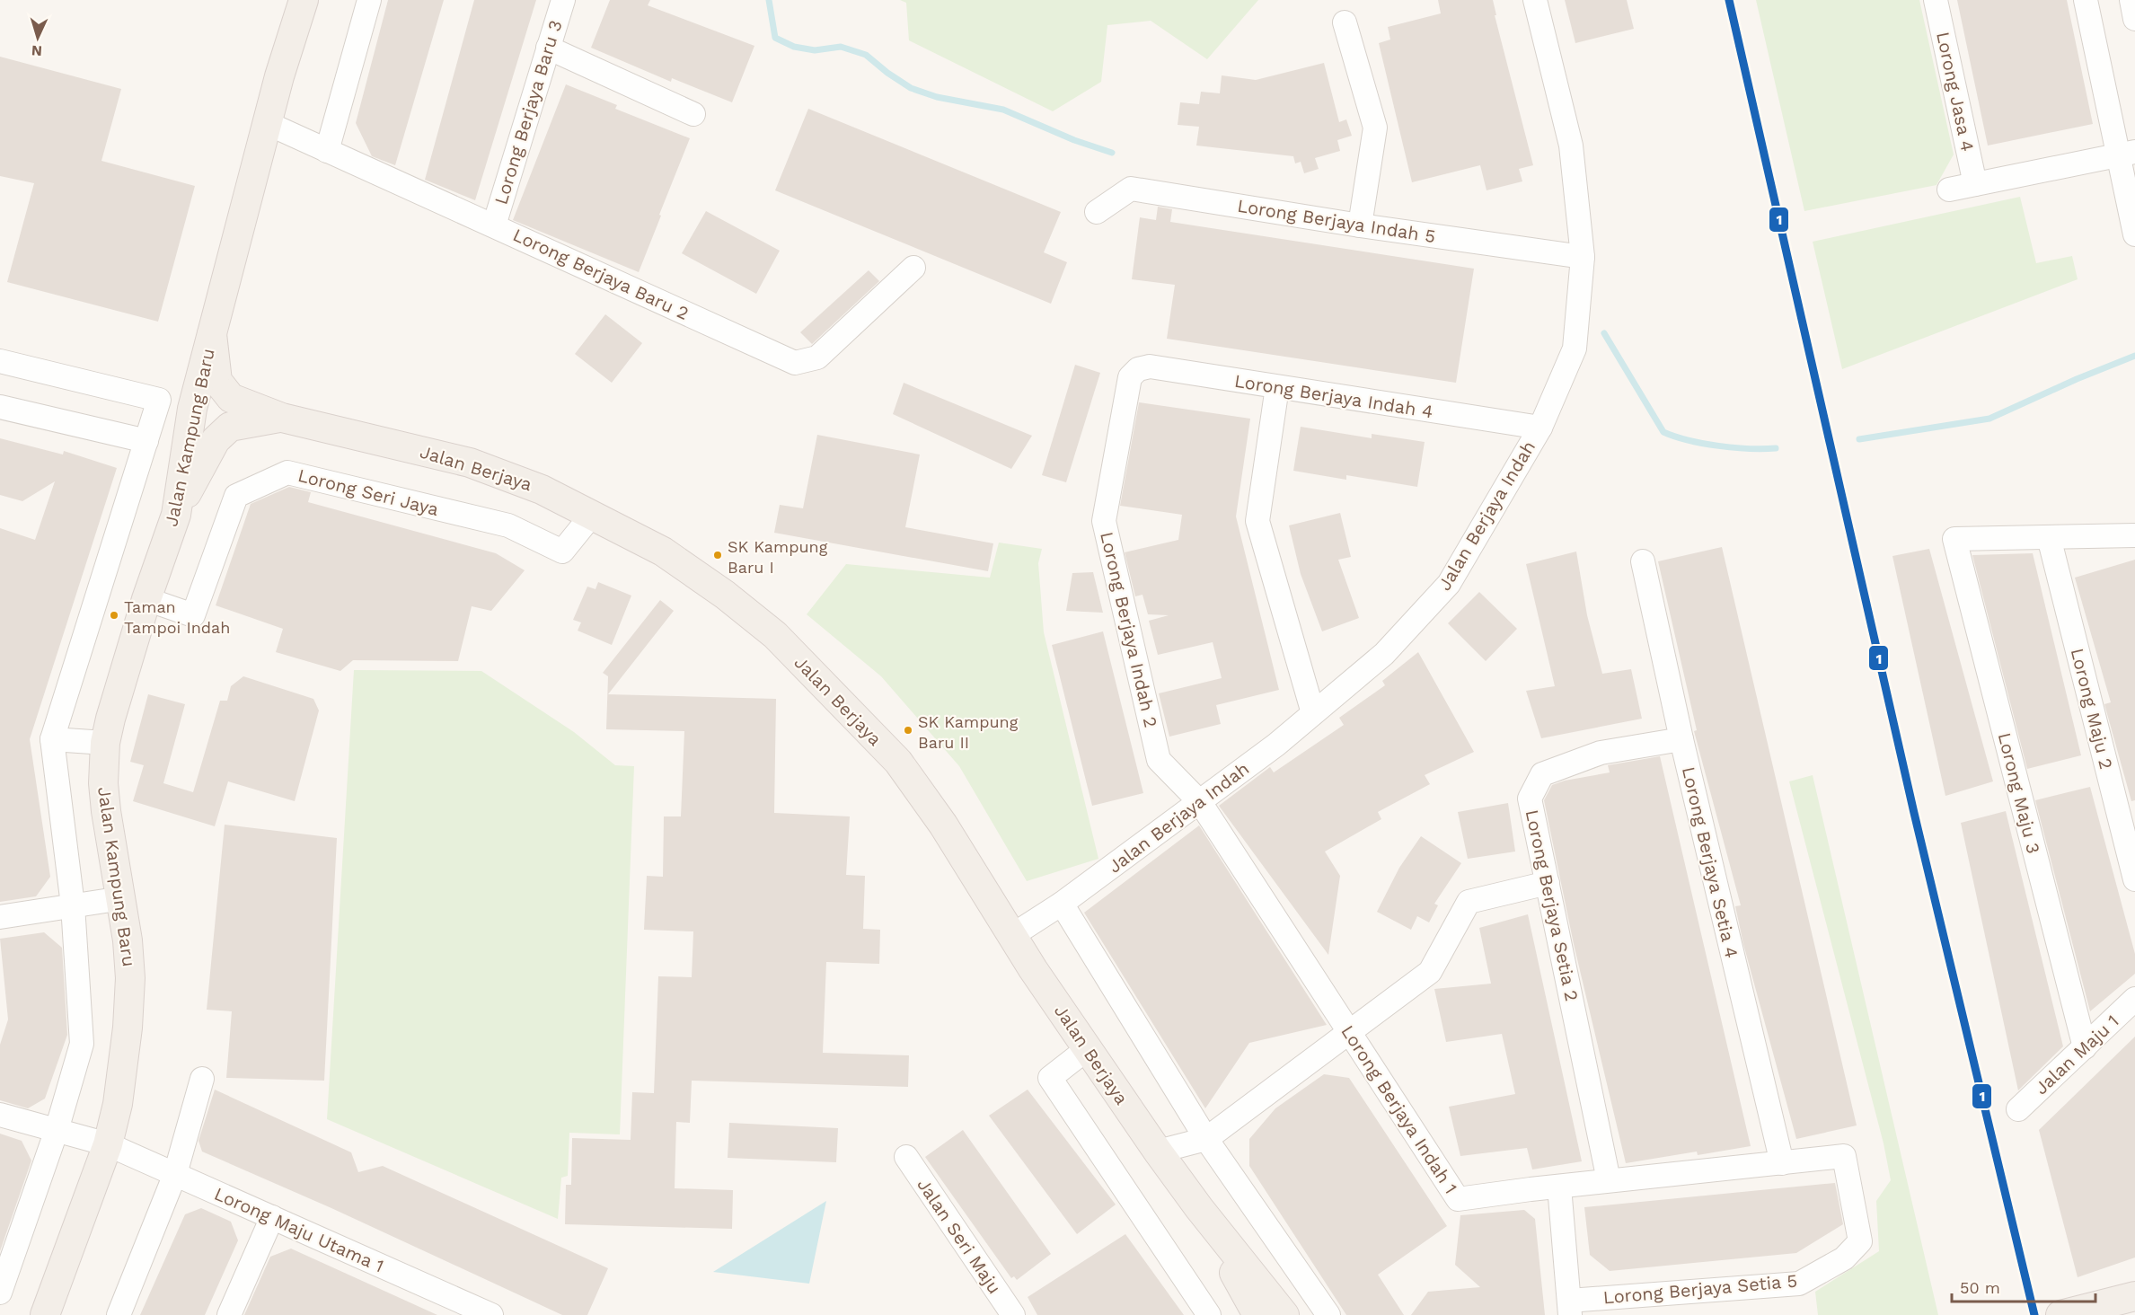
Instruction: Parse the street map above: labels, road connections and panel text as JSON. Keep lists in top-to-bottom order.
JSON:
{
  "streets": {
    "main road": ["Jalan Kampung Baru", "Jalan Berjaya"],
    "street": [
      "Lorong Jasa 4",
      "Lorong Berjaya Baru 3",
      "Lorong Berjaya Indah 5",
      "Lorong Berjaya Baru 2",
      "Lorong Berjaya Indah 4",
      "Lorong Seri Jaya",
      "Jalan Berjaya Indah",
      "Lorong Berjaya Indah 2",
      "Lorong Maju 2",
      "Lorong Maju 3",
      "Lorong Berjaya Setia 4",
      "Lorong Berjaya Setia 2",
      "Jalan Maju 1",
      "Lorong Berjaya Indah 1",
      "Lorong Maju Utama 1",
      "Jalan Seri Maju",
      "Lorong Berjaya Setia 5"
    ]
  },
  "crossings": [
    ["Lorong Berjaya Baru 3", "Lorong Berjaya Baru 2"],
    ["Lorong Berjaya Indah 5", "Jalan Berjaya Indah"],
    ["Lorong Berjaya Baru 2", "Jalan Kampung Baru"],
    ["Lorong Berjaya Indah 4", "Jalan Berjaya Indah"],
    ["Lorong Berjaya Indah 4", "Lorong Berjaya Indah 2"],
    ["Jalan Kampung Baru", "Jalan Berjaya"],
    ["Jalan Kampung Baru", "Lorong Seri Jaya"],
    ["Jalan Kampung Baru", "Lorong Maju Utama 1"],
    ["Jalan Berjaya", "Lorong Seri Jaya"],
    ["Jalan Berjaya", "Jalan Berjaya Indah"],
    ["Jalan Berjaya Indah", "Lorong Berjaya Indah 2"],
    ["Jalan Berjaya Indah", "Lorong Berjaya Indah 1"],
    ["Lorong Berjaya Indah 2", "Lorong Berjaya Indah 1"],
    ["Lorong Maju 2", "Lorong Maju 3"],
    ["Lorong Maju 3", "Jalan Maju 1"],
    ["Lorong Berjaya Setia 4", "Lorong Berjaya Setia 2"],
    ["Lorong Berjaya Setia 4", "Lorong Berjaya Indah 1"],
    ["Lorong Berjaya Setia 2", "Lorong Berjaya Indah 1"],
    ["Lorong Berjaya Indah 1", "Lorong Berjaya Setia 5"]
  ],
  "places": ["SK Kampung Baru I", "Taman Tampoi Indah", "SK Kampung Baru II"],
  "lines": ["rail line 1"],
  "scale_bar": "50 m",
  "north": "bottom"
}
